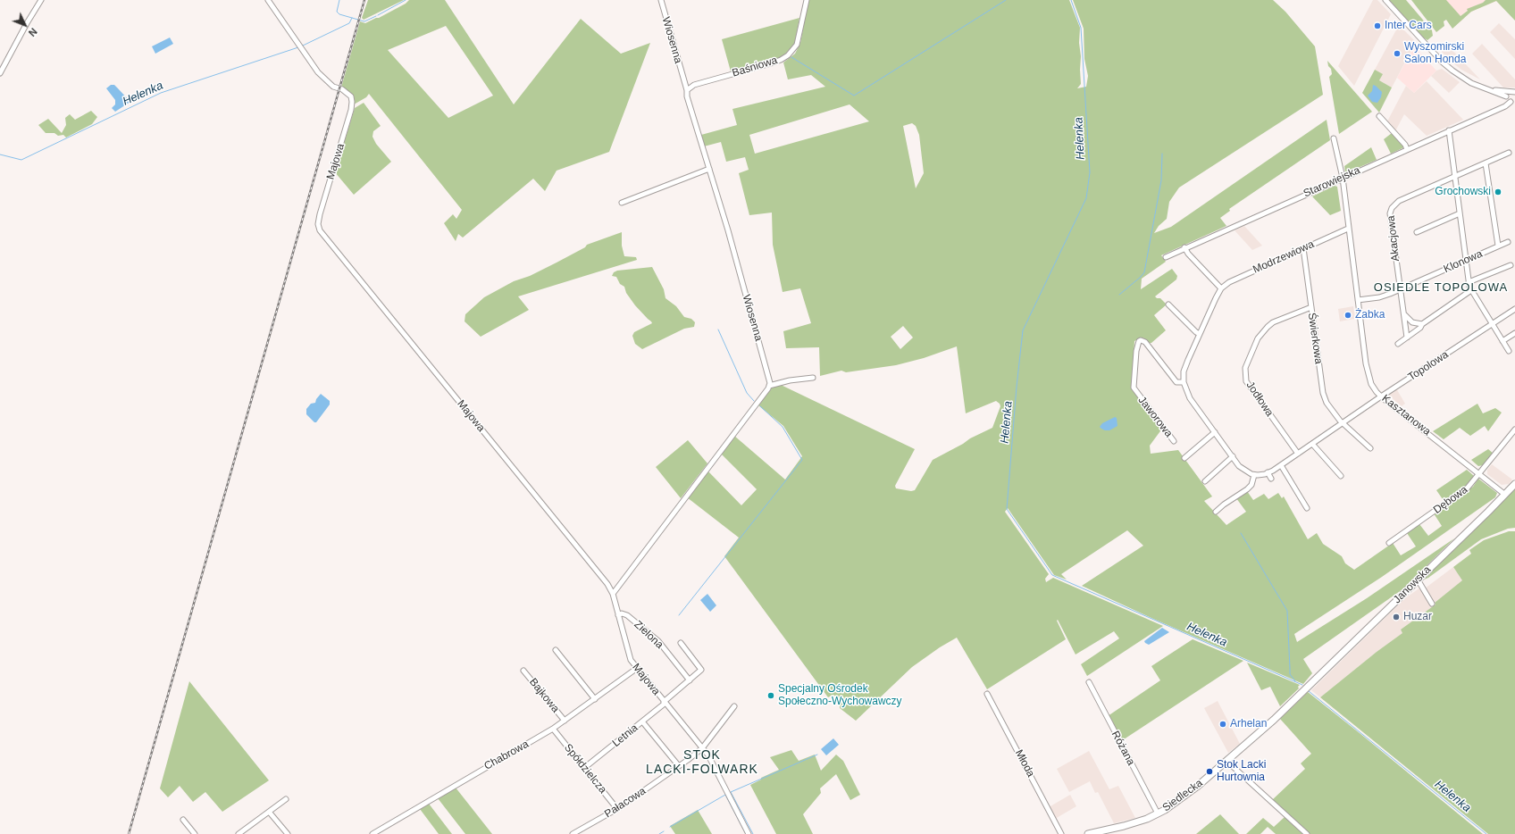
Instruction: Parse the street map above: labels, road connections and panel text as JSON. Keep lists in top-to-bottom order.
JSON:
{
  "streets": {
    "main road": ["Janowska", "Siedlecka"],
    "street": [
      "Wiosenna",
      "Baśniowa",
      "Majowa",
      "Starowiejska",
      "Akacjowa",
      "Modrzewiowa",
      "Klonowa",
      "Świerkowa",
      "Topolowa",
      "Jodłowa",
      "Kasztanowa",
      "Jaworowa",
      "Dębowa",
      "Zielona",
      "Bajkowa",
      "Letnia",
      "Różana",
      "Chabrowa",
      "Młoda",
      "Spółdzielcza",
      "Pałacowa"
    ]
  },
  "crossings": [
    ["Wiosenna", "Baśniowa"],
    ["Majowa", "Zielona"],
    ["Majowa", "Letnia"],
    ["Majowa", "Chabrowa"],
    ["Majowa", "Pałacowa"],
    ["Starowiejska", "Kasztanowa"],
    ["Akacjowa", "Klonowa"],
    ["Modrzewiowa", "Świerkowa"],
    ["Modrzewiowa", "Kasztanowa"],
    ["Modrzewiowa", "Jaworowa"],
    ["Klonowa", "Kasztanowa"],
    ["Świerkowa", "Topolowa"],
    ["Świerkowa", "Jodłowa"],
    ["Topolowa", "Jodłowa"],
    ["Topolowa", "Kasztanowa"],
    ["Kasztanowa", "Dębowa"],
    ["Kasztanowa", "Janowska"],
    ["Janowska", "Siedlecka"],
    ["Zielona", "Letnia"],
    ["Bajkowa", "Chabrowa"],
    ["Letnia", "Spółdzielcza"],
    ["Różana", "Siedlecka"],
    ["Chabrowa", "Spółdzielcza"],
    ["Spółdzielcza", "Pałacowa"]
  ],
  "districts": ["OSIEDLE TOPOLOWA", "STOK LACKI-FOLWARK"],
  "water": ["Helenka"],
  "places": [
    "Inter Cars",
    "Wyszomirski Salon Honda",
    "Grochowski",
    "Żabka",
    "Huzar",
    "Specjalny Ośrodek Społeczno-Wychowawczy",
    "Arhelan",
    "Stok Lacki Hurtownia"
  ],
  "north": "bottom right"
}
